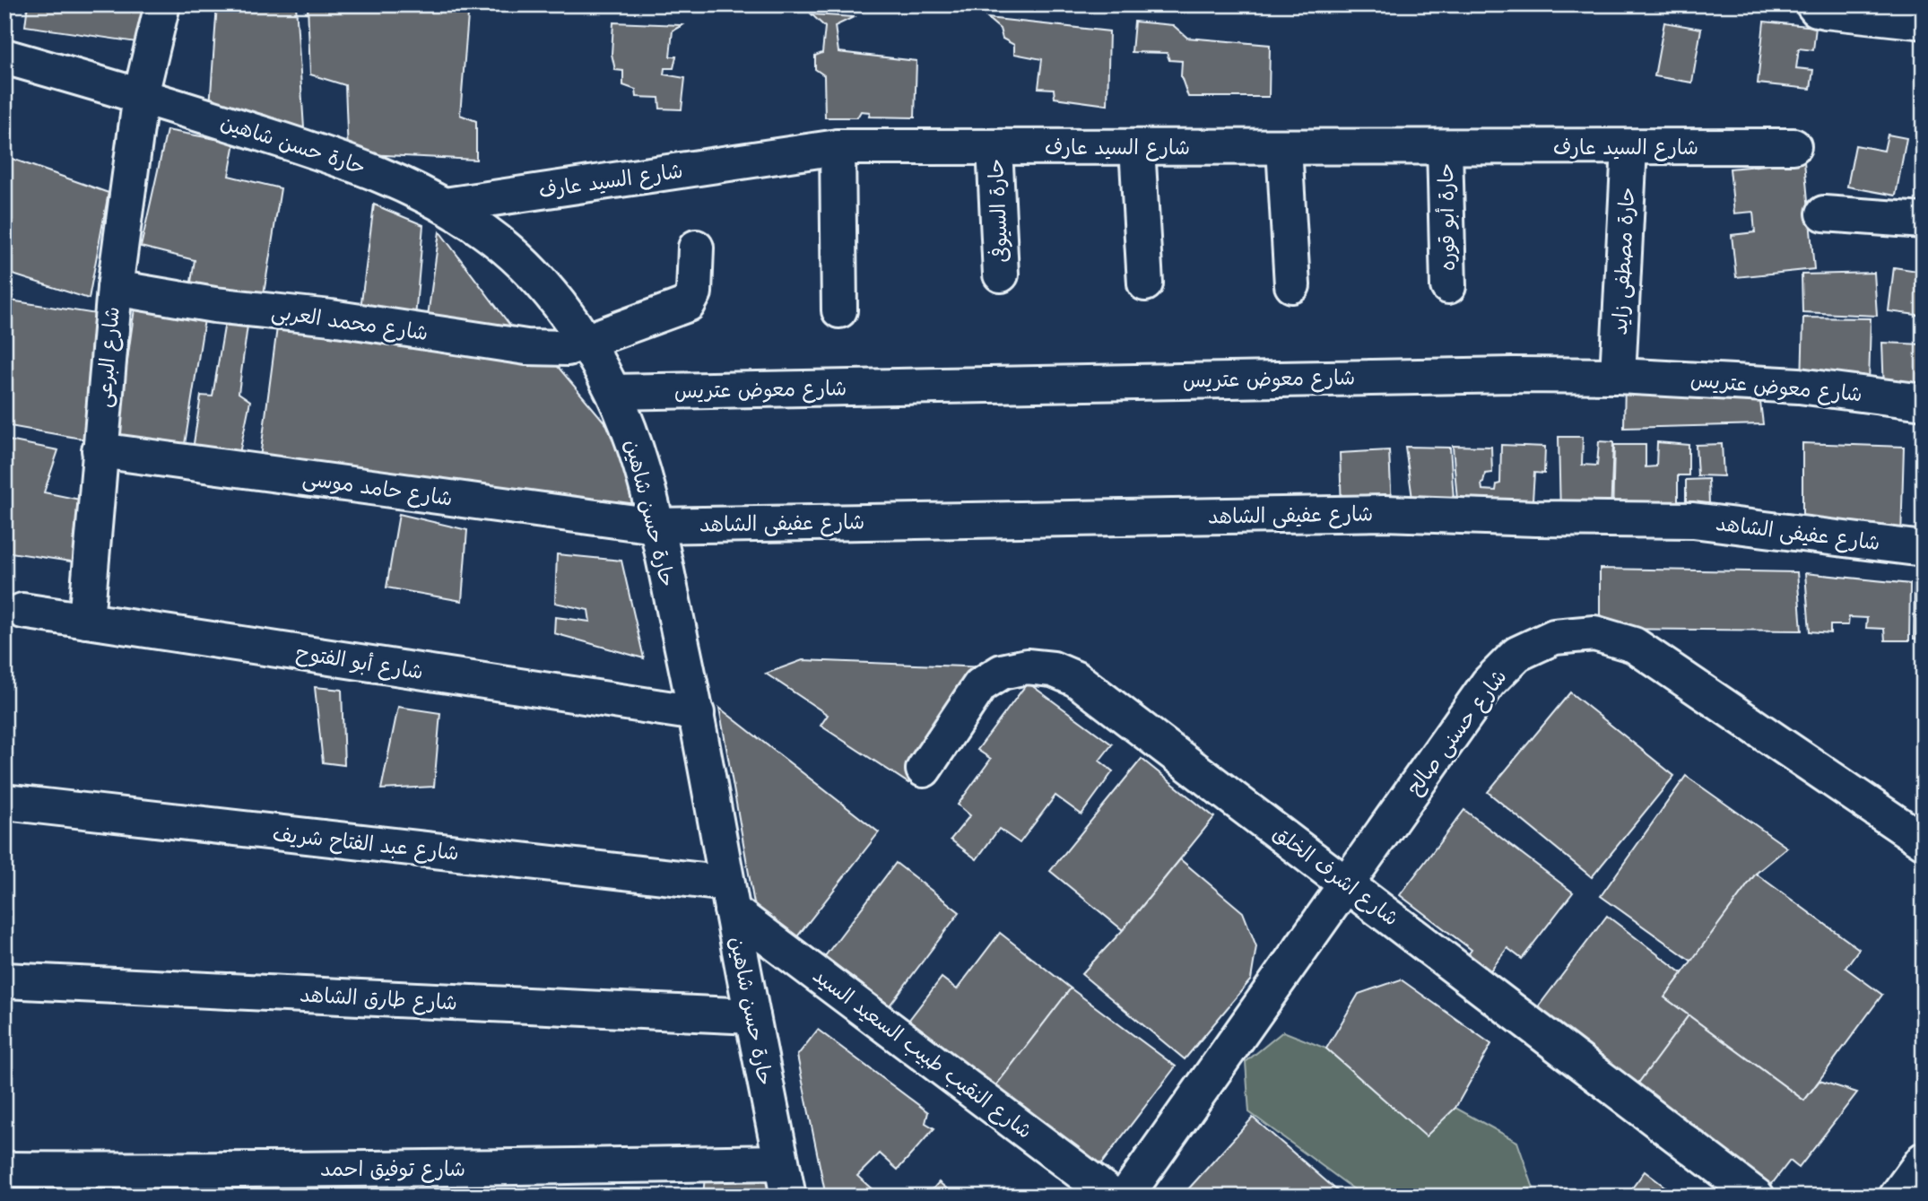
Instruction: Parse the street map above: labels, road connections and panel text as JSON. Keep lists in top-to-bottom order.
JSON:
{
  "streets": {
    "street": [
      "حارة حسن شاهين",
      "شارع السيد عارف",
      "حارة السيوفى",
      "حارة أبو قوره",
      "حارة مصطفى زايد",
      "شارع محمد العربى",
      "شارع البرعى",
      "شارع معوض عتريس",
      "شارع حامد موسى",
      "شارع عفيفى الشاهد",
      "شارع أبو الفتوح",
      "شارع حسنى صالح",
      "شارع عبد الفتاح شريف",
      "شارع اشرف الخلق",
      "شارع طارق الشاهد",
      "شارع النقيب طبيب السعيد السيد",
      "شارع توفيق احمد"
    ]
  },
  "crossings": [
    ["حارة حسن شاهين", "شارع السيد عارف"],
    ["حارة حسن شاهين", "شارع محمد العربى"],
    ["حارة حسن شاهين", "شارع البرعى"],
    ["حارة حسن شاهين", "شارع معوض عتريس"],
    ["حارة حسن شاهين", "شارع حامد موسى"],
    ["حارة حسن شاهين", "شارع عفيفى الشاهد"],
    ["حارة حسن شاهين", "شارع أبو الفتوح"],
    ["حارة حسن شاهين", "شارع عبد الفتاح شريف"],
    ["حارة حسن شاهين", "شارع طارق الشاهد"],
    ["حارة حسن شاهين", "شارع النقيب طبيب السعيد السيد"],
    ["حارة حسن شاهين", "شارع توفيق احمد"],
    ["شارع السيد عارف", "حارة السيوفى"],
    ["شارع السيد عارف", "حارة أبو قوره"],
    ["شارع السيد عارف", "حارة مصطفى زايد"],
    ["حارة مصطفى زايد", "شارع معوض عتريس"],
    ["شارع محمد العربى", "شارع البرعى"],
    ["شارع البرعى", "شارع حامد موسى"],
    ["شارع البرعى", "شارع أبو الفتوح"],
    ["شارع حامد موسى", "شارع عفيفى الشاهد"],
    ["شارع حسنى صالح", "شارع اشرف الخلق"],
    ["شارع عبد الفتاح شريف", "شارع النقيب طبيب السعيد السيد"]
  ]
}
